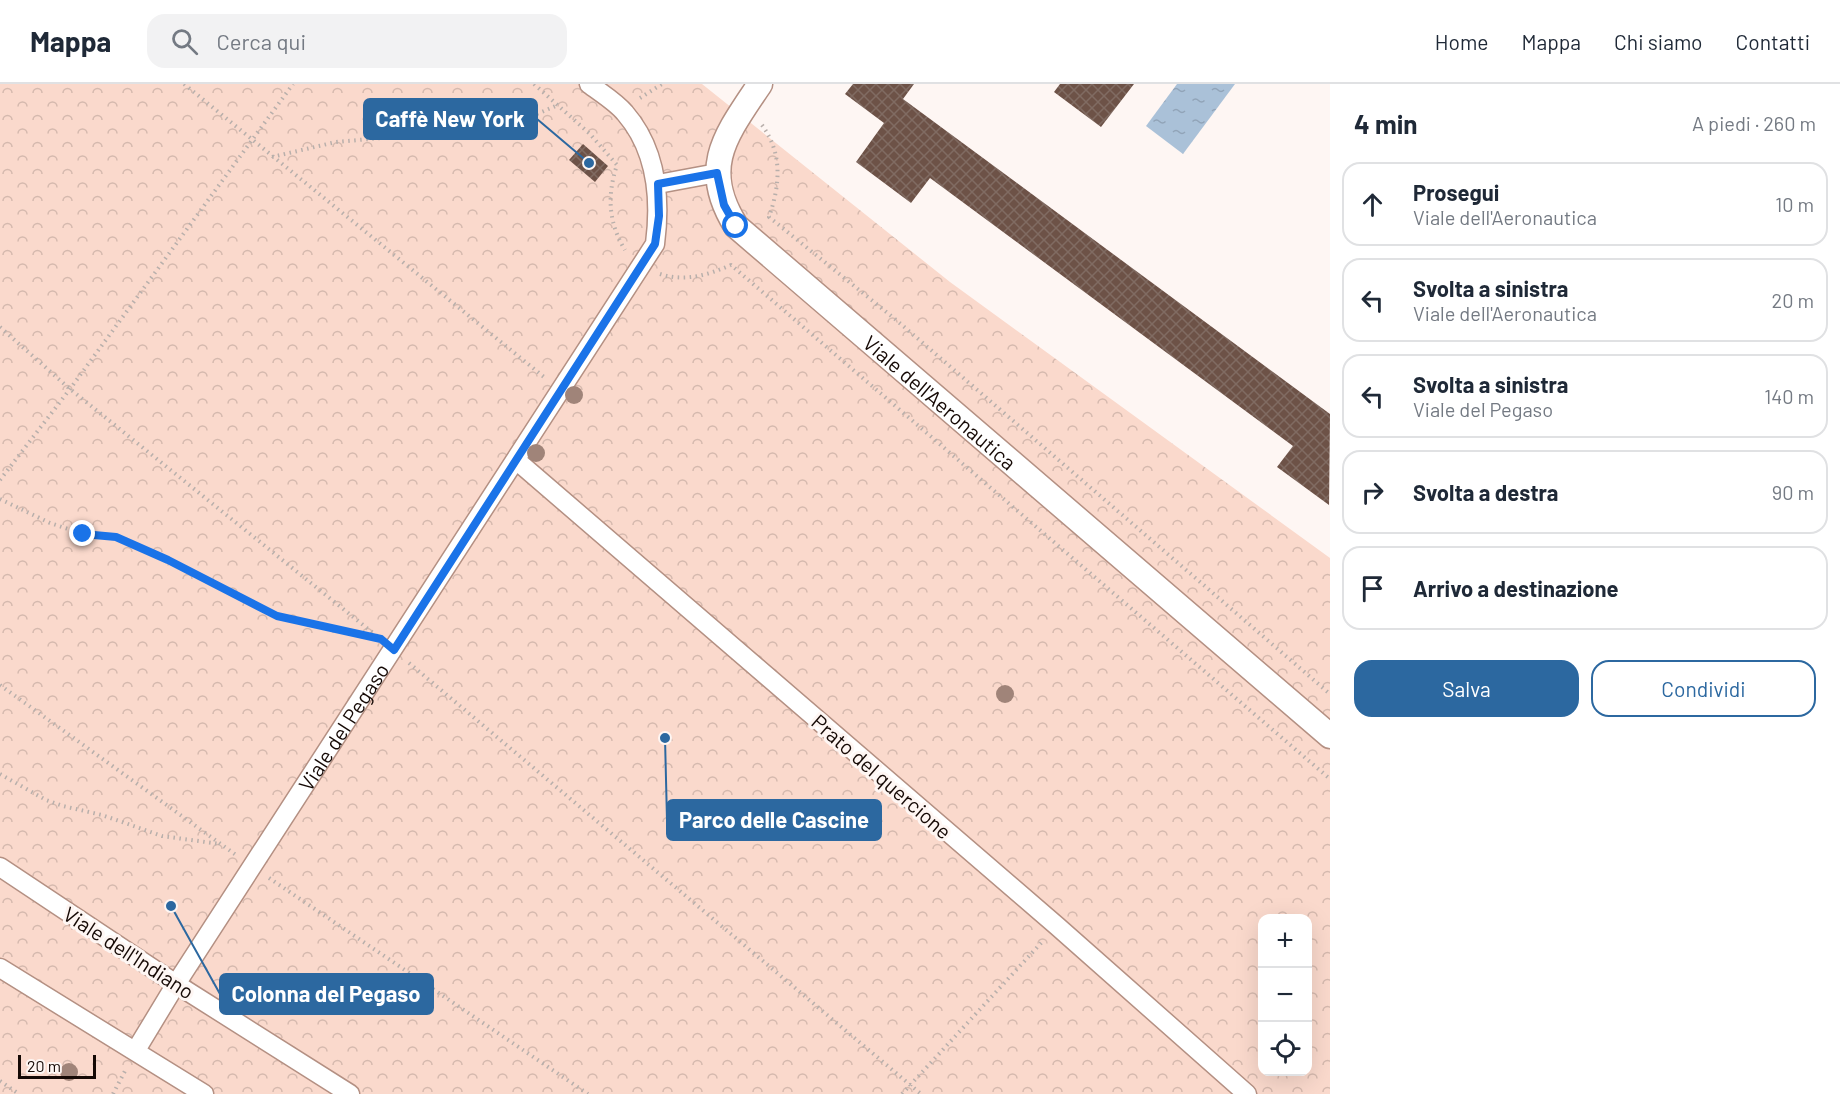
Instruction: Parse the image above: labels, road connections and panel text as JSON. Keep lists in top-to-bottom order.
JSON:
{
  "streets": {
    "street": [
      "Viale dell'Aeronautica",
      "Viale del Pegaso",
      "Prato del quercione",
      "Viale dell'Indiano"
    ]
  },
  "crossings": [
    ["Viale del Pegaso", "Prato del quercione"],
    ["Viale del Pegaso", "Viale dell'Indiano"]
  ],
  "places": ["Caffè New York", "Parco delle Cascine", "Colonna del Pegaso"],
  "scale_bar": "20 m",
  "page": {
    "header": "Mappa",
    "search": "Cerca qui",
    "nav": [
      "Home",
      "Mappa",
      "Chi siamo",
      "Contatti"
    ],
    "heading": ["4 min", "A piedi · 260 m"],
    "list": [
      ["Prosegui", "Viale dell'Aeronautica", "10 m"],
      ["Svolta a sinistra", "Viale dell'Aeronautica", "20 m"],
      ["Svolta a sinistra", "Viale del Pegaso", "140 m"],
      ["Svolta a destra", "90 m"],
      "Arrivo a destinazione"
    ],
    "buttons": ["Salva", "Condividi"],
    "map_buttons": ["+", "−"],
    "scale": "20 m"
  }
}
